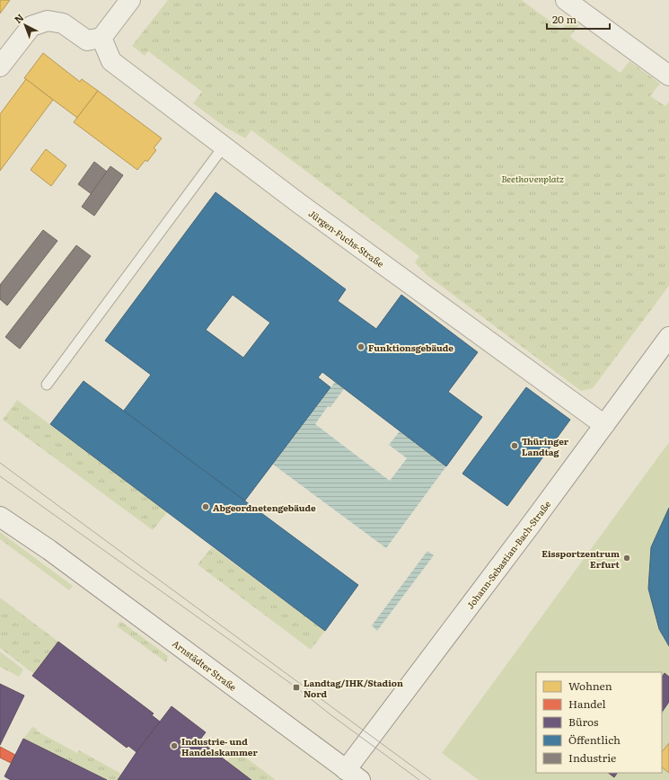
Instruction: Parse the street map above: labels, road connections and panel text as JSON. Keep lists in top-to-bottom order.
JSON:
{
  "streets": {
    "street": ["Jürgen-Fuchs-Straße", "Johann-Sebastian-Bach-Straße", "Arnstädter Straße"]
  },
  "crossings": [
    ["Jürgen-Fuchs-Straße", "Johann-Sebastian-Bach-Straße"],
    ["Johann-Sebastian-Bach-Straße", "Arnstädter Straße"]
  ],
  "parks": ["Beethovenplatz"],
  "places": {
    "other": [
      "Funktionsgebäude",
      "Thüringer Landtag",
      "Abgeordnetengebäude",
      "Eissportzentrum Erfurt",
      "Industrie- und Handelskammer"
    ],
    "transit": ["Landtag/IHK/Stadion Nord"]
  },
  "legend": [
    "Wohnen",
    "Handel",
    "Büros",
    "Öffentlich",
    "Industrie"
  ],
  "scale_bar": "20 m",
  "north": "top left"
}
